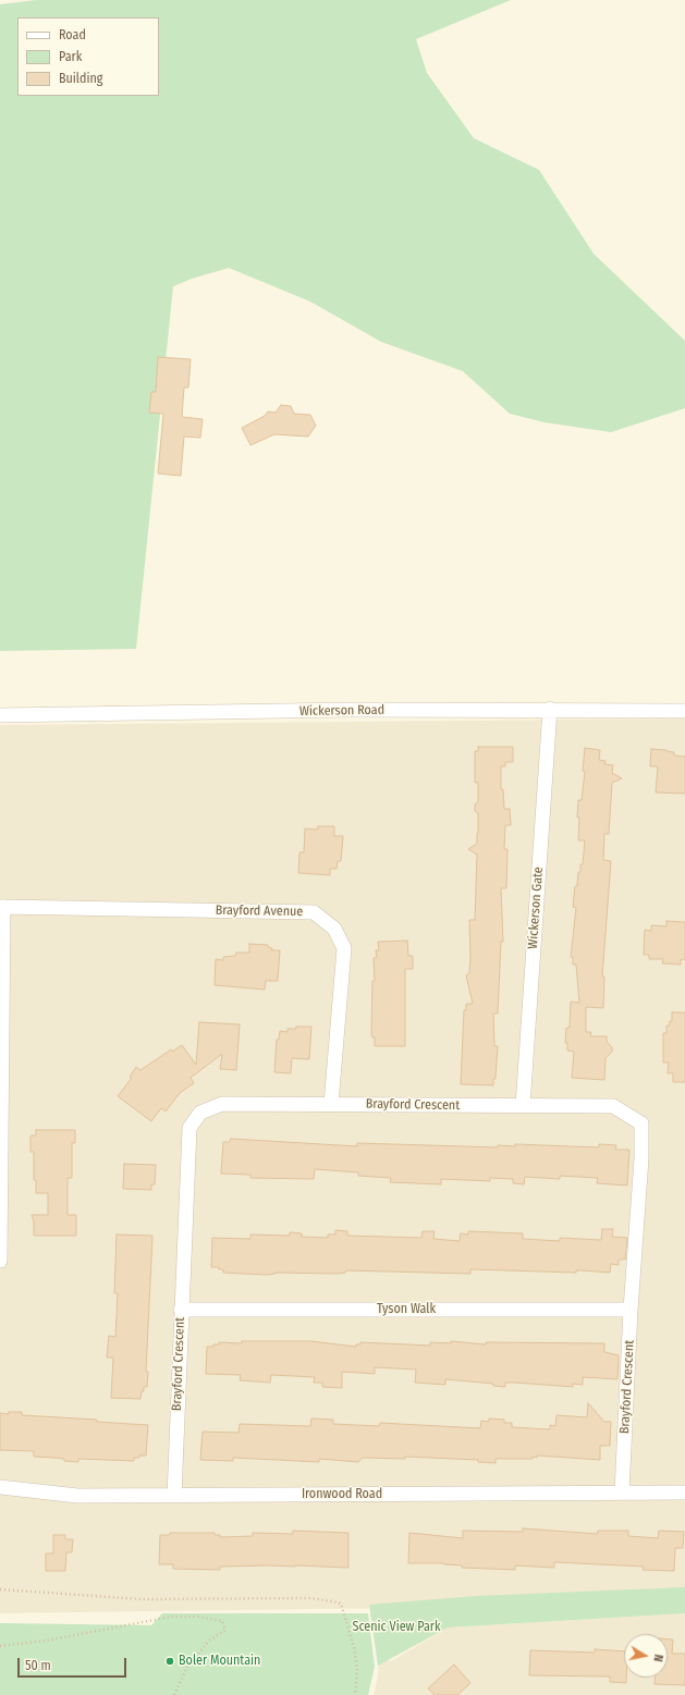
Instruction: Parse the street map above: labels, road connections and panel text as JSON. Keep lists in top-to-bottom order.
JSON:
{
  "streets": {
    "street": [
      "Wickerson Road",
      "Wickerson Gate",
      "Brayford Avenue",
      "Brayford Crescent",
      "Tyson Walk",
      "Ironwood Road"
    ]
  },
  "crossings": [
    ["Wickerson Road", "Wickerson Gate"],
    ["Wickerson Gate", "Brayford Crescent"],
    ["Brayford Avenue", "Brayford Crescent"],
    ["Brayford Crescent", "Tyson Walk"],
    ["Brayford Crescent", "Ironwood Road"]
  ],
  "parks": ["Scenic View Park"],
  "places": ["Boler Mountain"],
  "legend": ["Road", "Park", "Building"],
  "scale_bar": "50 m",
  "north": "right"
}
